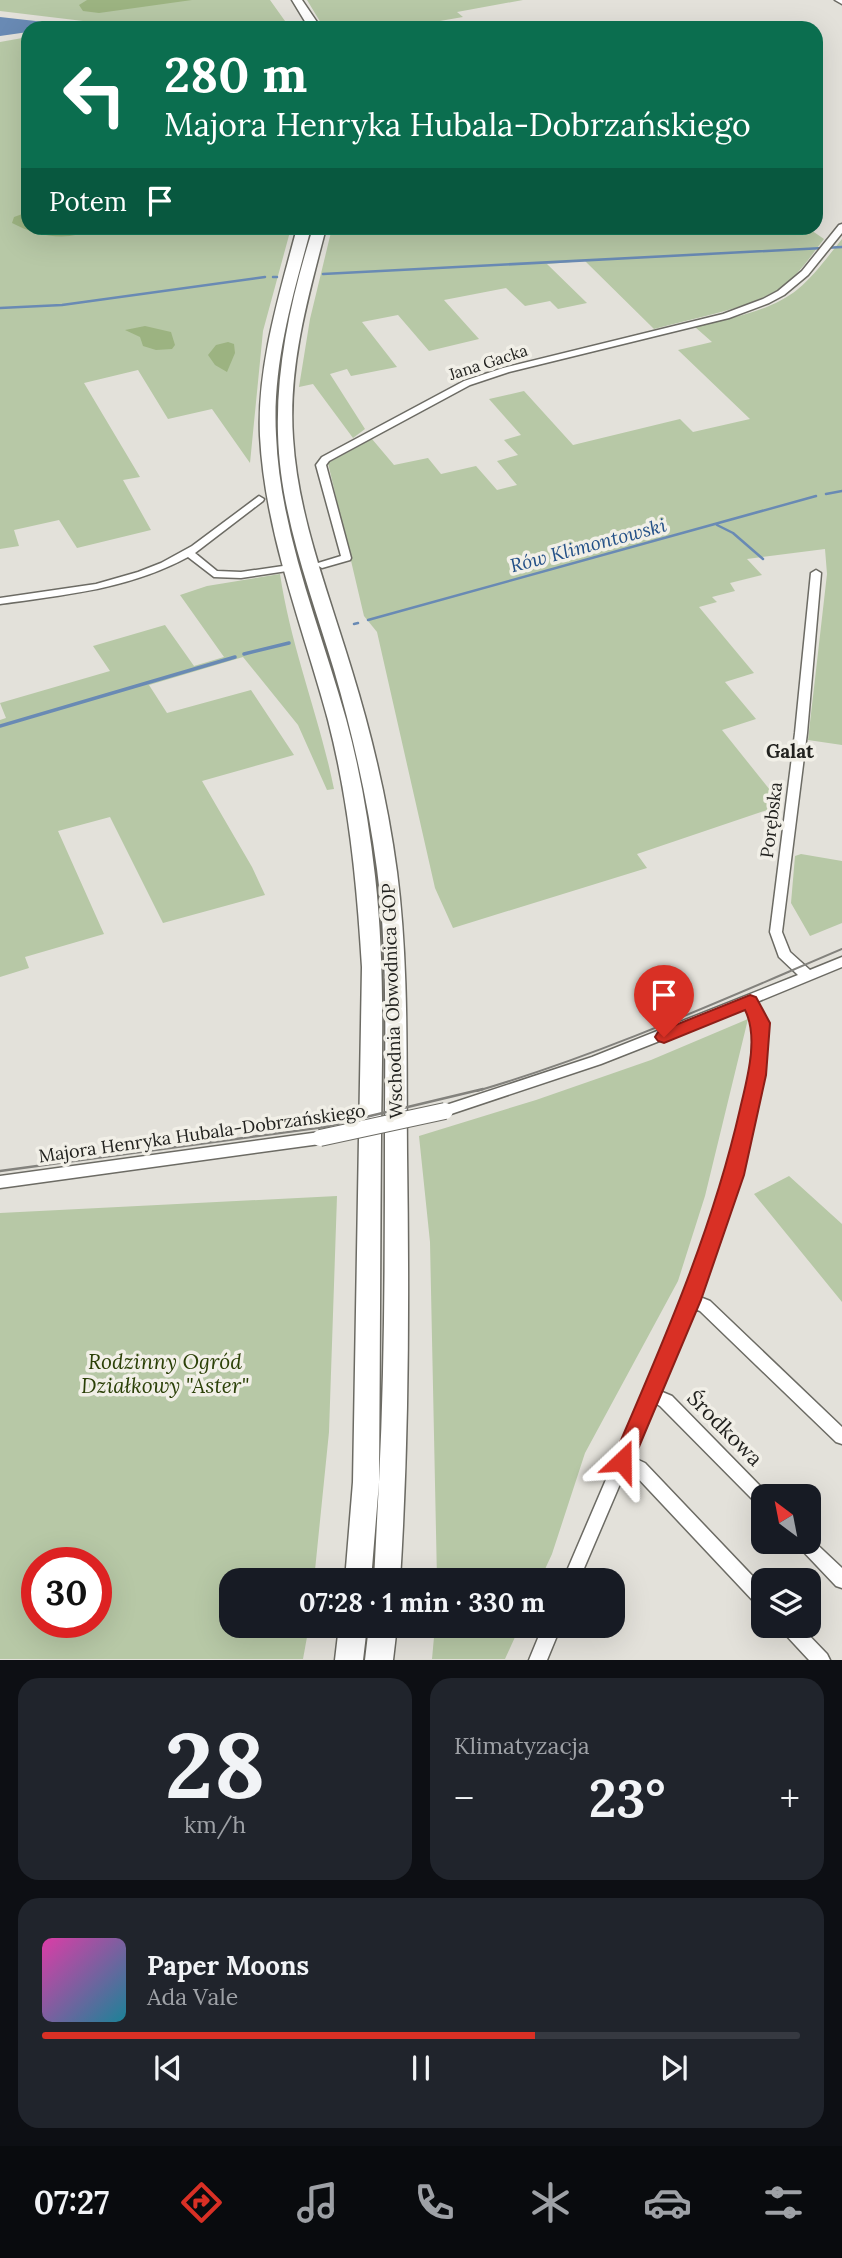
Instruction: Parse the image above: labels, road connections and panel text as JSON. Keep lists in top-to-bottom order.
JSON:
{
  "streets": {
    "highway": ["Wschodnia Obwodnica GOP"],
    "street": [
      "Jana Gacka",
      "Porębska",
      "Majora Henryka Hubala-Dobrzańskiego",
      "Środkowa"
    ]
  },
  "crossings": [
    ["Porębska", "Majora Henryka Hubala-Dobrzańskiego"]
  ],
  "districts": ["Galat"],
  "water": ["Rów Klimontowski"],
  "parks": ["Rodzinny Ogród Działkowy \"Aster\""],
  "north": "top left",
  "page": {
    "turn": ["280 m", "Majora Henryka Hubala-Dobrzańskiego"],
    "then": "Potem",
    "limit": "30",
    "trip": "07:28 · 1 min · 330 m",
    "tile": [
      ["28", "km/h"],
      "Klimatyzacja"
    ],
    "heat": ["−", "23°", "+"],
    "song": ["Paper Moons", "Ada Vale"],
    "tabs": "07:27"
  }
}
